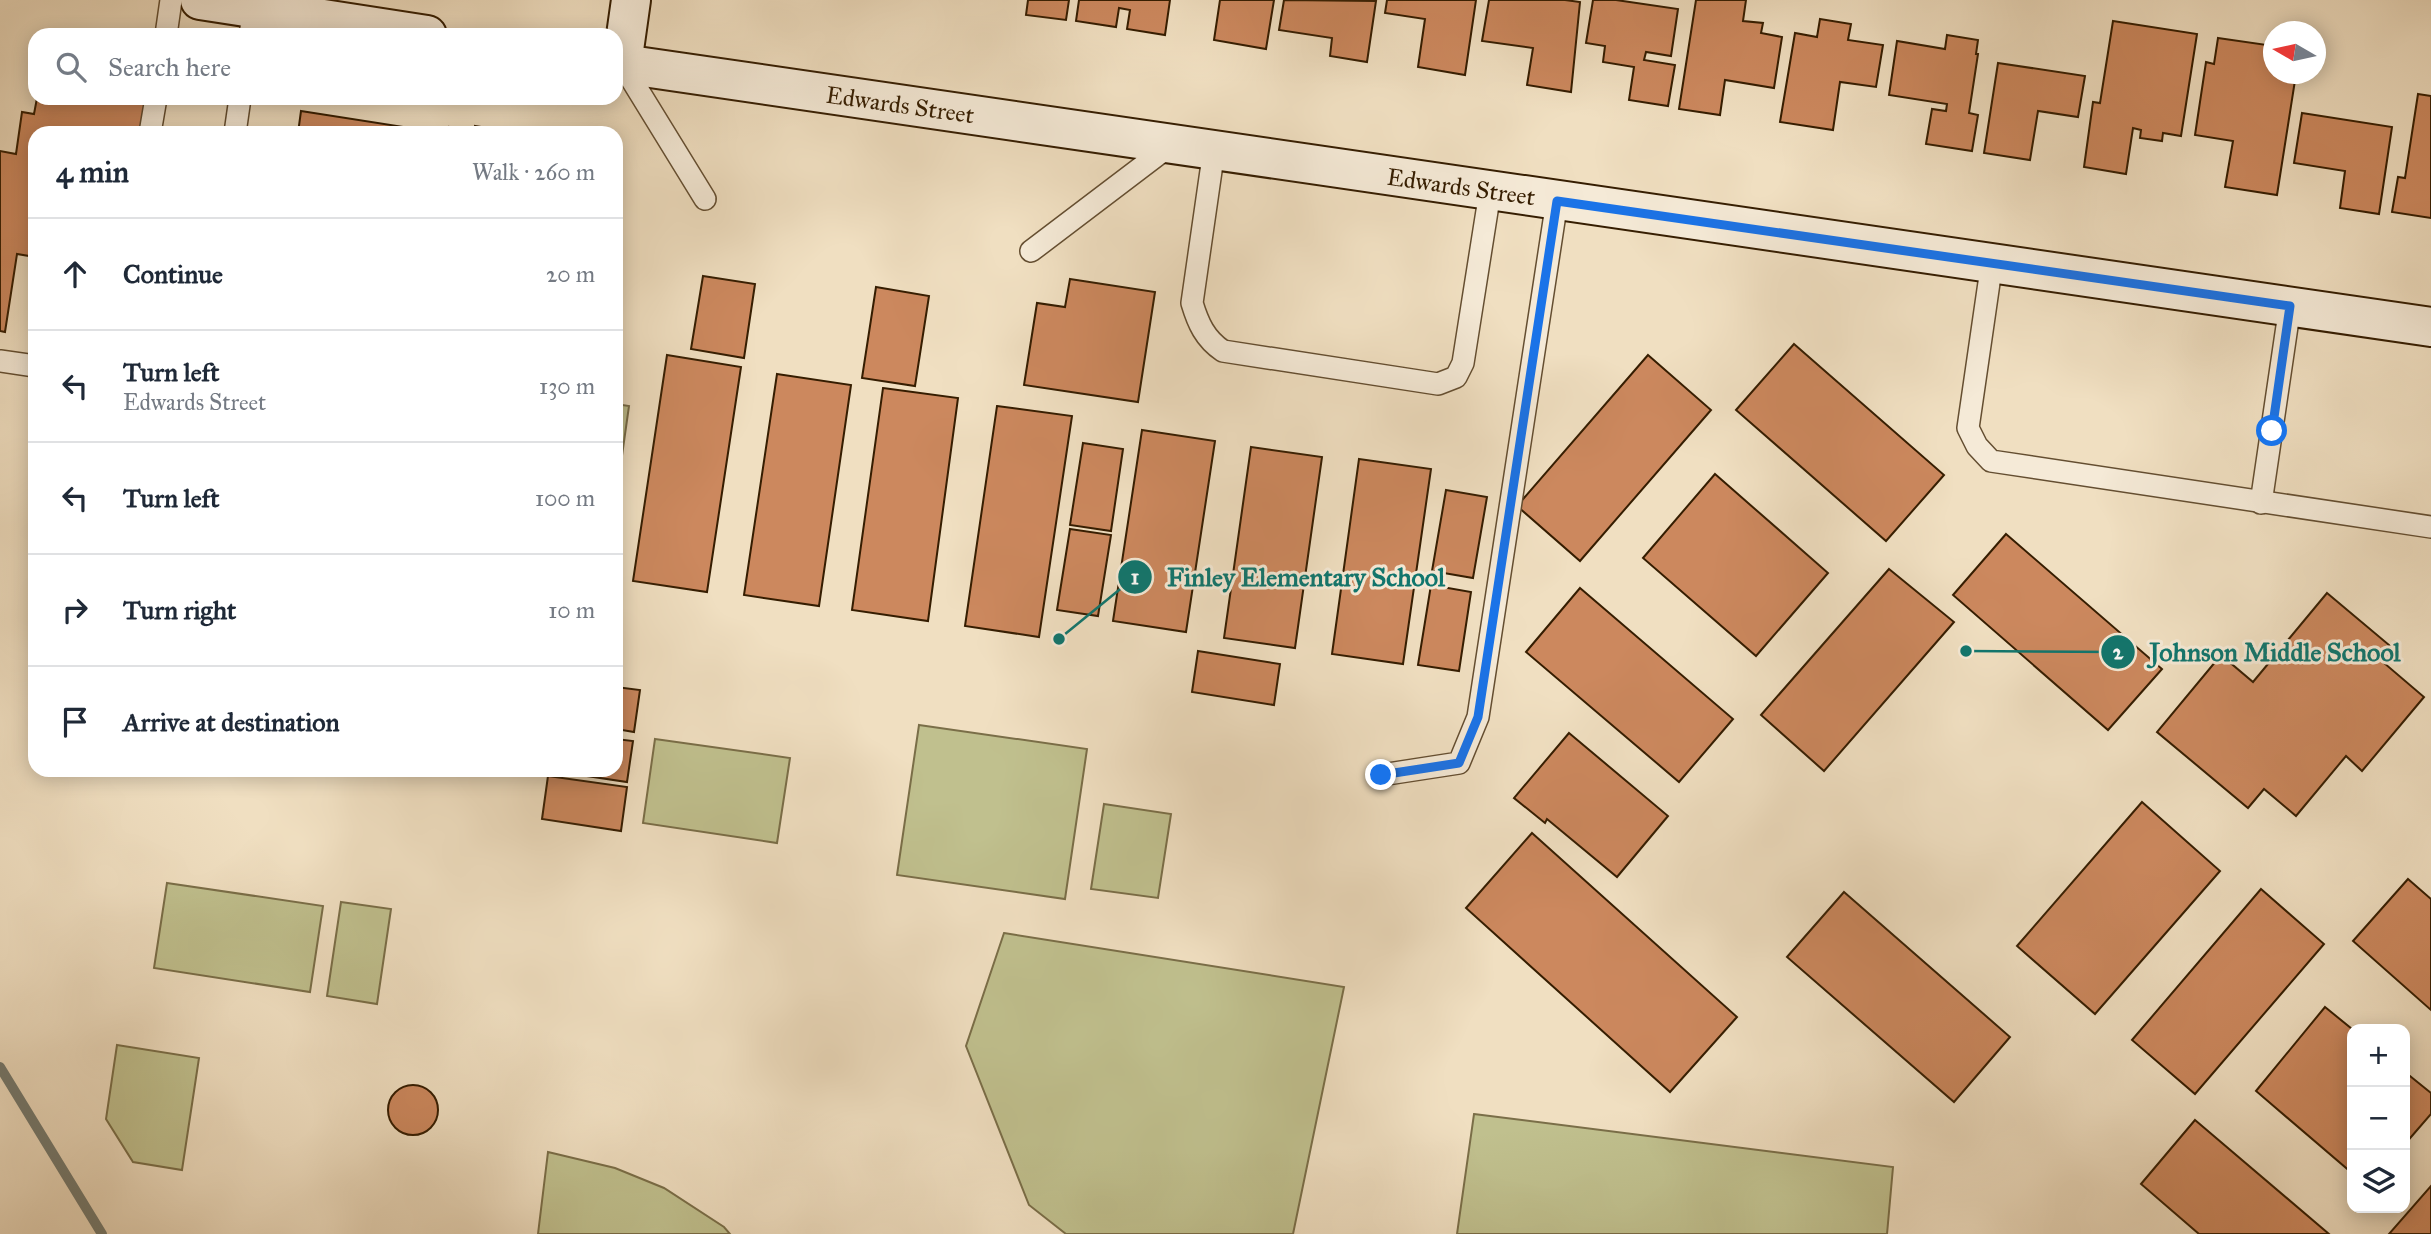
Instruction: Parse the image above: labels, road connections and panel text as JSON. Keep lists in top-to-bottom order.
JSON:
{
  "streets": {
    "street": ["Edwards Street"]
  },
  "places": ["Finley Elementary School", "Johnson Middle School"],
  "north": "left",
  "page": {
    "search": "Search here",
    "heading": ["4 min", "Walk · 260 m"],
    "list": [
      ["Continue", "20 m"],
      ["Turn left", "Edwards Street", "130 m"],
      ["Turn left", "100 m"],
      ["Turn right", "10 m"],
      "Arrive at destination"
    ],
    "map_buttons": ["+", "−"]
  }
}
